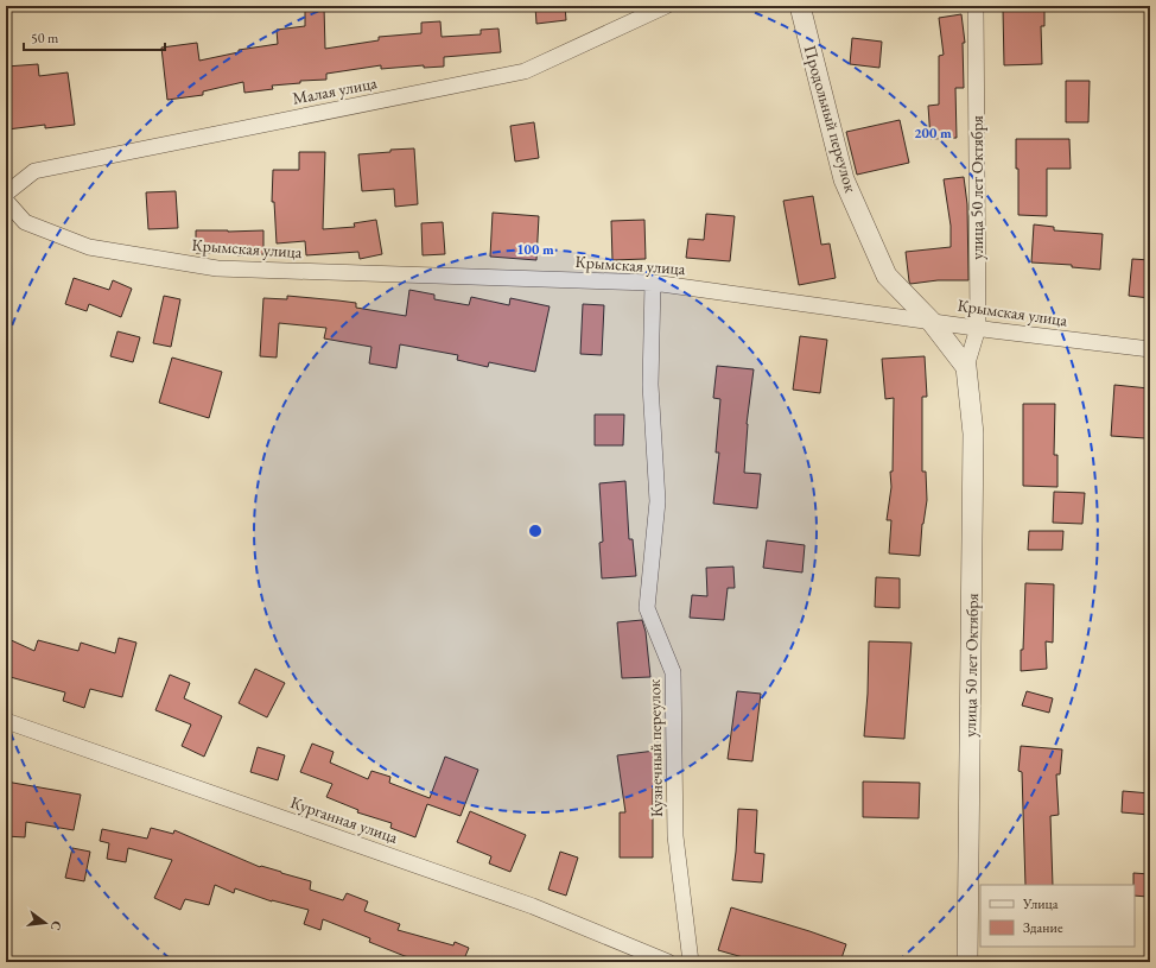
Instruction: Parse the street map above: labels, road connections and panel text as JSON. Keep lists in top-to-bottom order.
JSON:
{
  "streets": {
    "street": [
      "Малая улица",
      "Продольный переулок",
      "улица 50 лет Октября",
      "Крымская улица",
      "Кузнечный переулок",
      "Курганная улица"
    ]
  },
  "crossings": [
    ["Продольный переулок", "Крымская улица"],
    ["улица 50 лет Октября", "Крымская улица"],
    ["Крымская улица", "Кузнечный переулок"]
  ],
  "legend": ["Улица", "Здание"],
  "scale_bar": "50 m",
  "north": "right",
  "rings": ["200 m", "100 m"]
}
